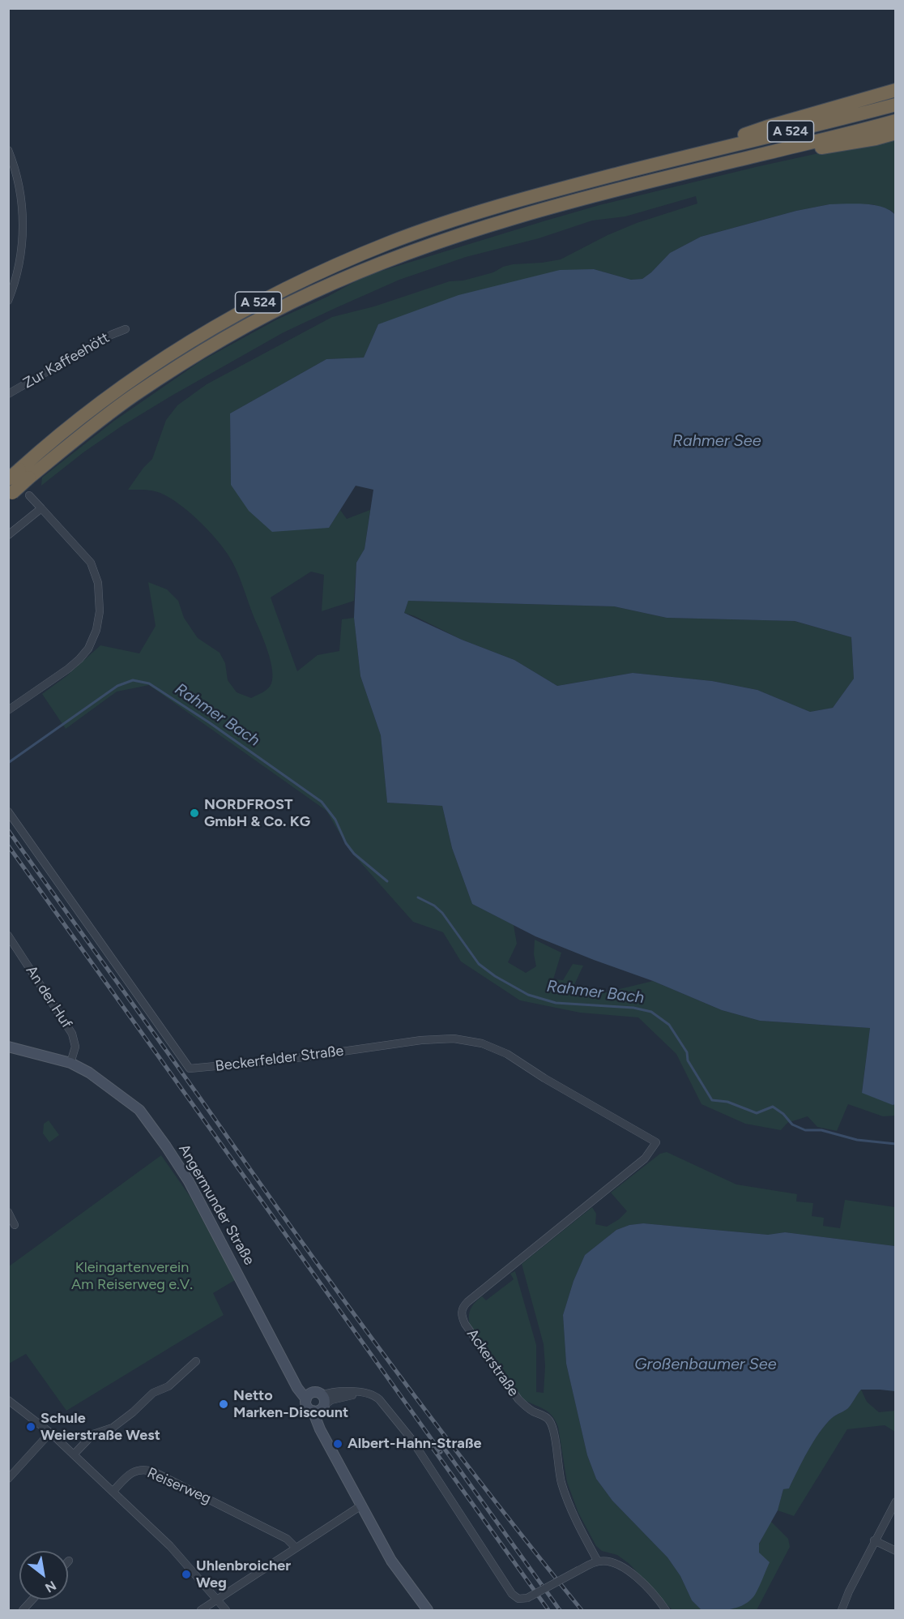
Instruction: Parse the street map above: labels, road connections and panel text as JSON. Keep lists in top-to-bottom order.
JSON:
{
  "streets": {
    "highway": ["A 524"],
    "main road": ["Angermunder Straße"],
    "street": [
      "Zur Kaffeehött",
      "An der Huf",
      "Beckerfelder Straße",
      "Ackerstraße",
      "Reiserweg"
    ]
  },
  "crossings": [
    ["An der Huf", "Angermunder Straße"],
    ["Beckerfelder Straße", "Ackerstraße"]
  ],
  "water": ["Rahmer See", "Rahmer Bach", "Großenbaumer See"],
  "parks": ["Kleingartenverein Am Reiserweg e.V."],
  "places": [
    "NORDFROST GmbH & Co. KG",
    "Netto Marken-Discount",
    "Schule Weierstraße West",
    "Albert-Hahn-Straße",
    "Uhlenbroicher Weg"
  ],
  "north": "bottom right"
}
